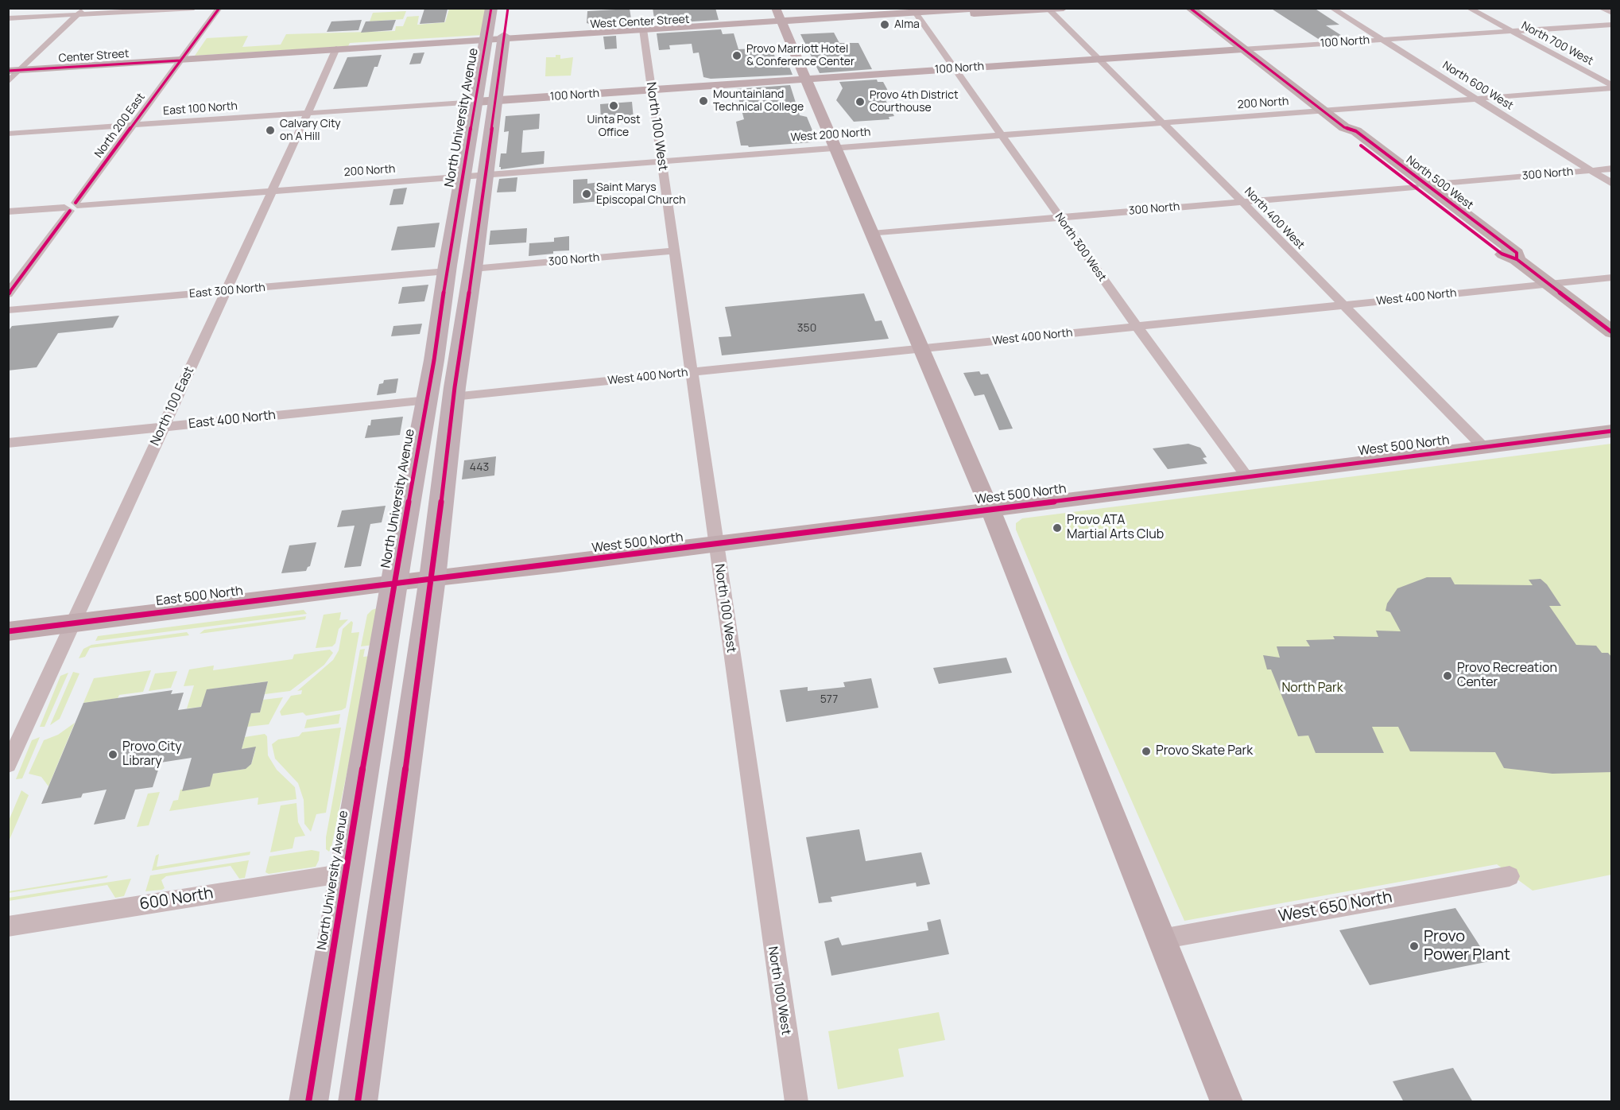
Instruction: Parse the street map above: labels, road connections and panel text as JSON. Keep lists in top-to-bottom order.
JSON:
{
  "streets": {
    "highway": ["North University Avenue"],
    "main road": ["North 500 West"],
    "street": [
      "West Center Street",
      "100 North",
      "North 700 West",
      "Center Street",
      "North 600 West",
      "200 North",
      "East 100 North",
      "North 200 East",
      "North 100 West",
      "West 200 North",
      "300 North",
      "North 400 West",
      "North 300 West",
      "East 300 North",
      "West 400 North",
      "North 100 East",
      "East 400 North",
      "West 500 North",
      "East 500 North",
      "600 North",
      "West 650 North"
    ]
  },
  "crossings": [
    ["West Center Street", "Center Street"],
    ["West Center Street", "North University Avenue"],
    ["West Center Street", "North 100 West"],
    ["West Center Street", "North 400 West"],
    ["West Center Street", "North 300 West"],
    ["100 North", "North 700 West"],
    ["100 North", "North 600 West"],
    ["100 North", "East 100 North"],
    ["100 North", "North University Avenue"],
    ["100 North", "North 100 West"],
    ["100 North", "North 500 West"],
    ["100 North", "North 400 West"],
    ["100 North", "North 300 West"],
    ["100 North", "North 100 East"],
    ["North 700 West", "200 North"],
    ["Center Street", "North University Avenue"],
    ["Center Street", "North 200 East"],
    ["Center Street", "North 100 East"],
    ["North 600 West", "200 North"],
    ["North 600 West", "300 North"],
    ["200 North", "North University Avenue"],
    ["200 North", "North 200 East"],
    ["200 North", "North 100 West"],
    ["200 North", "West 200 North"],
    ["200 North", "North 500 West"],
    ["200 North", "North 400 West"],
    ["200 North", "North 300 West"],
    ["200 North", "North 100 East"],
    ["East 100 North", "North 200 East"],
    ["East 100 North", "North 100 East"],
    ["North University Avenue", "300 North"],
    ["North University Avenue", "East 300 North"],
    ["North University Avenue", "West 400 North"],
    ["North University Avenue", "East 400 North"],
    ["North University Avenue", "West 500 North"],
    ["North University Avenue", "East 500 North"],
    ["North University Avenue", "600 North"],
    ["North 100 West", "West 200 North"],
    ["North 100 West", "300 North"],
    ["North 100 West", "West 400 North"],
    ["North 100 West", "West 500 North"],
    ["West 200 North", "North 300 West"],
    ["300 North", "North 500 West"],
    ["300 North", "North 400 West"],
    ["300 North", "North 300 West"],
    ["North 500 West", "West 400 North"],
    ["North 400 West", "West 400 North"],
    ["North 400 West", "West 500 North"],
    ["North 300 West", "West 400 North"],
    ["North 300 West", "West 500 North"],
    ["East 300 North", "North 100 East"],
    ["West 400 North", "East 400 North"],
    ["North 100 East", "East 400 North"],
    ["North 100 East", "East 500 North"],
    ["West 500 North", "East 500 North"]
  ],
  "parks": ["North Park"],
  "places": [
    "Alma",
    "Provo Marriott Hotel & Conference Center",
    "Mountainland Technical College",
    "Provo 4th District Courthouse",
    "Uinta Post Office",
    "Calvary City on A Hill",
    "Saint Marys Episcopal Church",
    "Provo ATA Martial Arts Club",
    "Provo Recreation Center",
    "Provo Skate Park",
    "Provo City Library",
    "Provo Power Plant"
  ],
  "house_numbers": ["350", "443", "577"]
}
